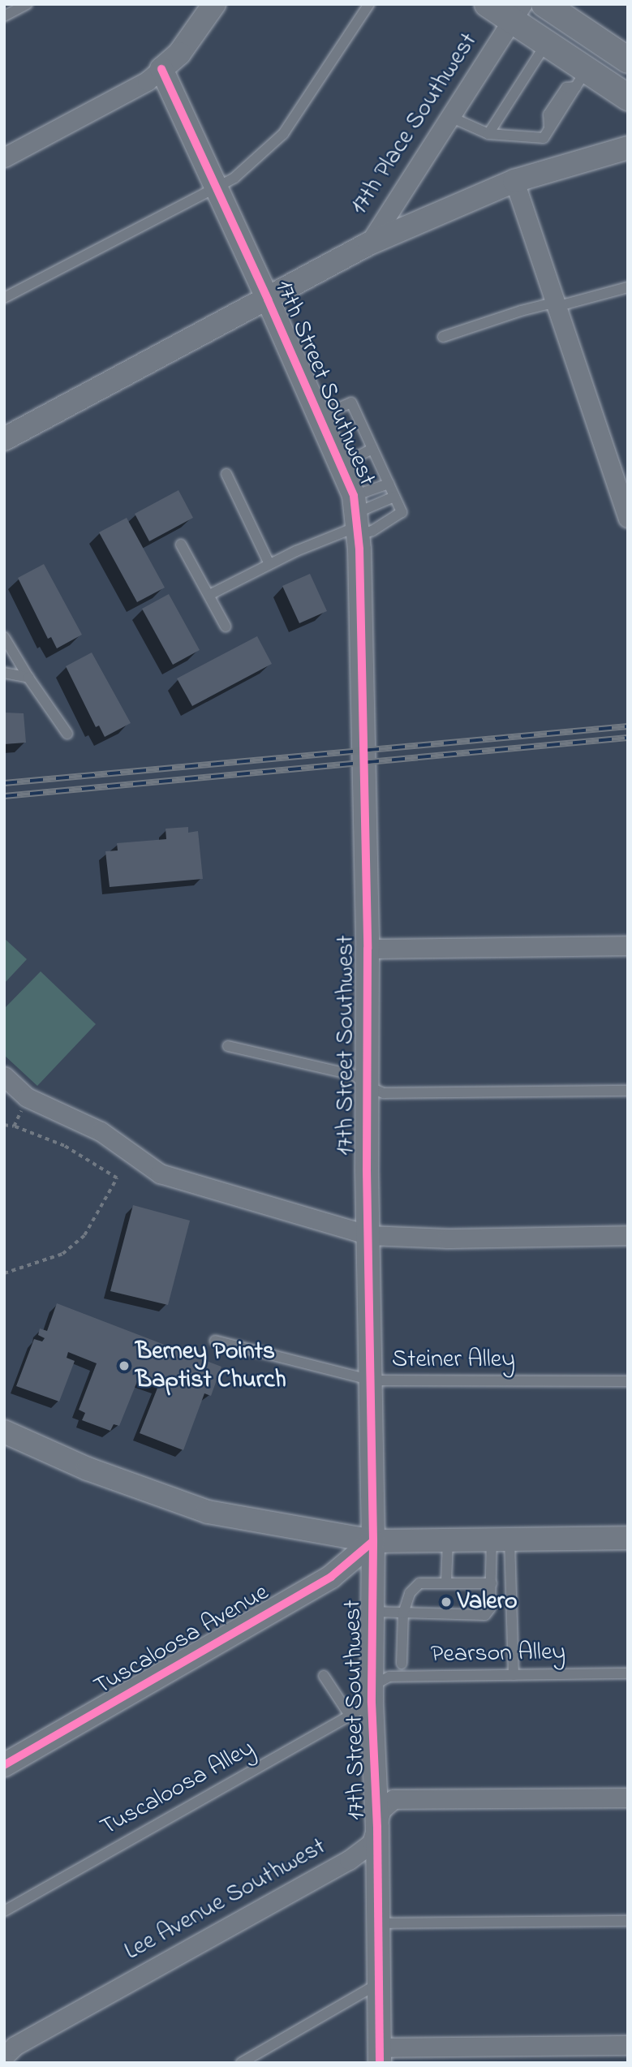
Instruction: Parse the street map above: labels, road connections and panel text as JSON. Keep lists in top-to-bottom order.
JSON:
{
  "streets": {
    "street": [
      "17th Place Southwest",
      "17th Street Southwest",
      "Tuscaloosa Avenue",
      "Lee Avenue Southwest"
    ],
    "lane": ["Steiner Alley", "Pearson Alley", "Tuscaloosa Alley"]
  },
  "crossings": [
    ["17th Street Southwest", "Steiner Alley"],
    ["17th Street Southwest", "Tuscaloosa Avenue"],
    ["17th Street Southwest", "Pearson Alley"],
    ["17th Street Southwest", "Tuscaloosa Alley"],
    ["17th Street Southwest", "Lee Avenue Southwest"],
    ["Pearson Alley", "Tuscaloosa Alley"]
  ],
  "places": ["Berney Points Baptist Church", "Valero"]
}
